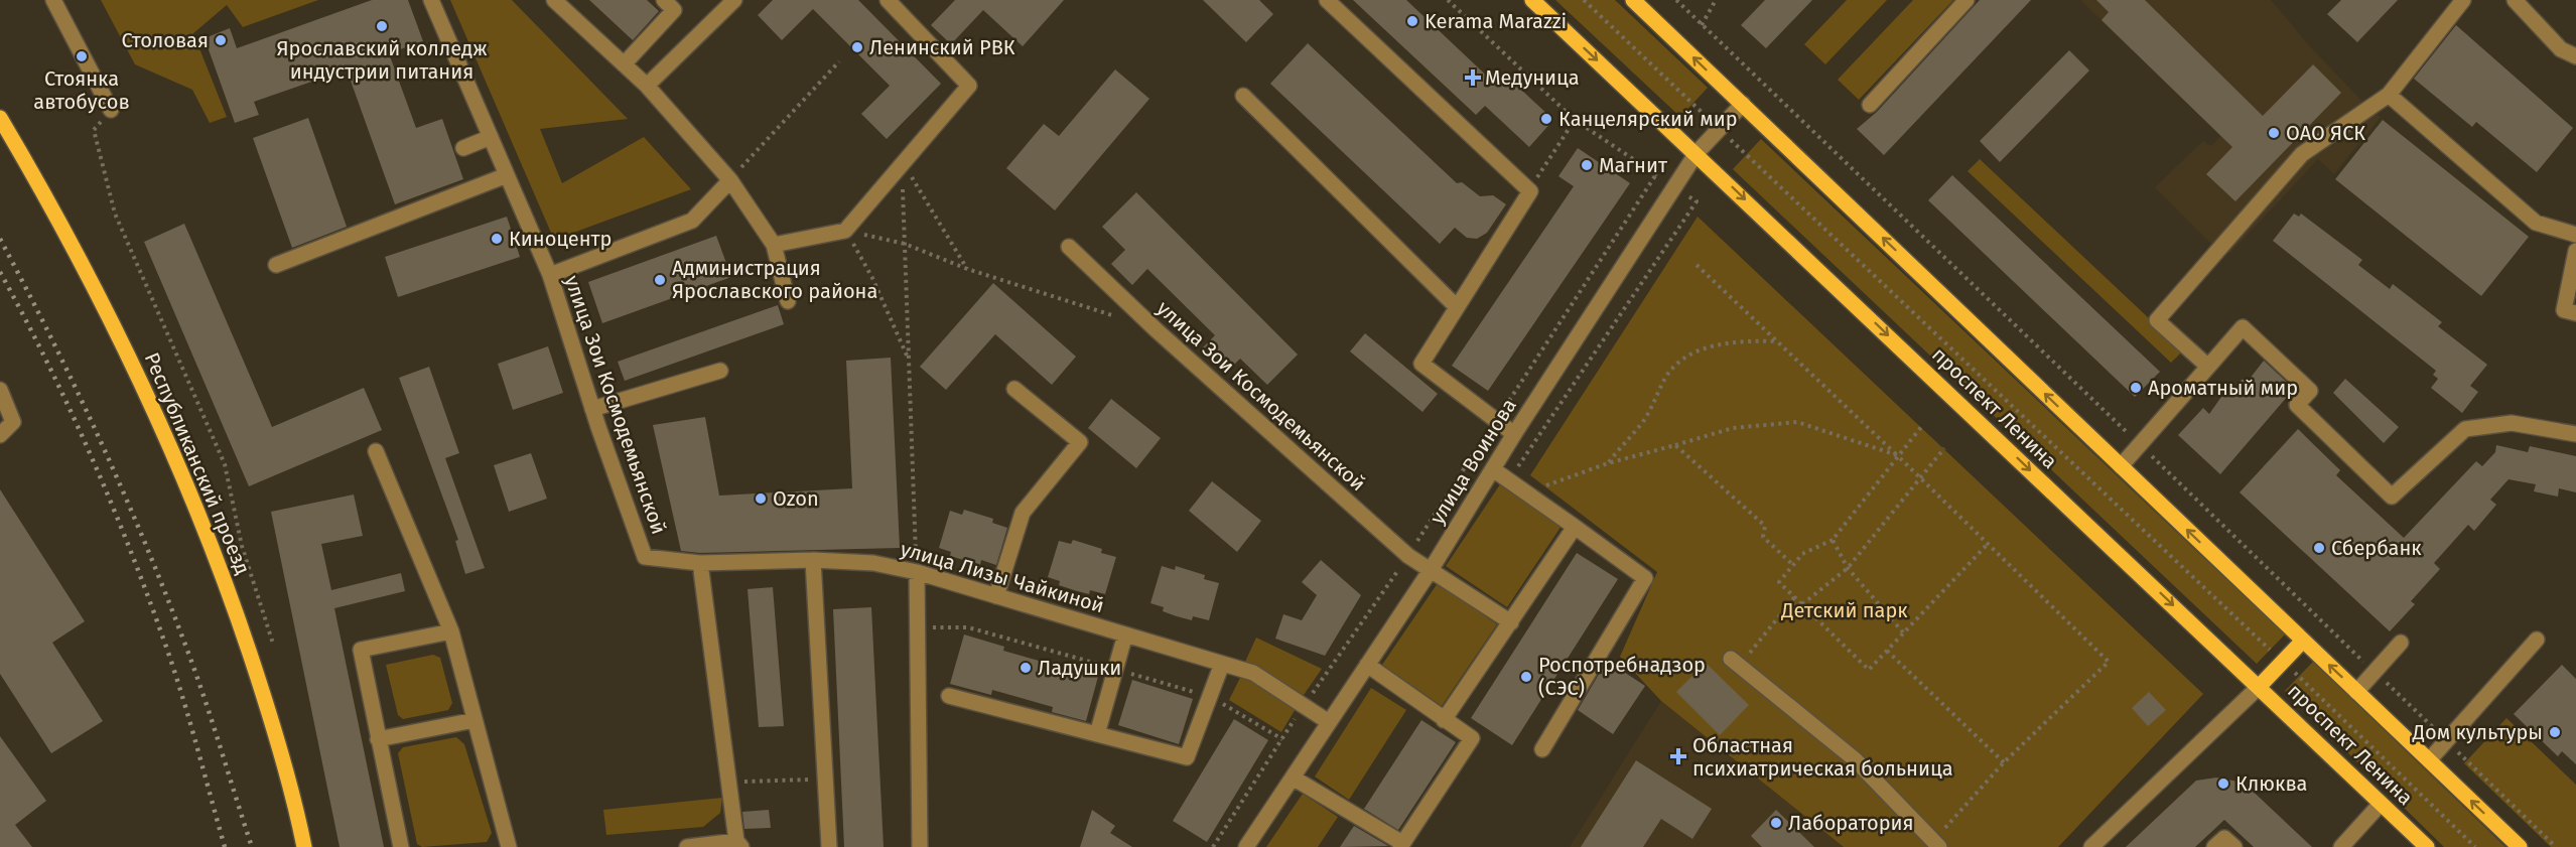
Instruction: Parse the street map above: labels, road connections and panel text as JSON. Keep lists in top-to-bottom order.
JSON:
{
  "streets": {
    "main road": ["проспект Ленина", "Республиканский проезд"],
    "street": ["улица Зои Космодемьянской", "улица Воинова", "улица Лизы Чайкиной"]
  },
  "crossings": [
    ["улица Зои Космодемьянской", "улица Воинова"],
    ["улица Зои Космодемьянской", "улица Лизы Чайкиной"],
    ["проспект Ленина", "улица Воинова"],
    ["улица Воинова", "улица Лизы Чайкиной"]
  ],
  "parks": ["Детский парк"],
  "places": {
    "other": [
      "Kerama Marazzi",
      "Ярославский колледж индустрии питания",
      "Столовая",
      "Ленинский РВК",
      "Стоянка автобусов",
      "Канцелярский мир",
      "ОАО ЯСК",
      "Магнит",
      "Киноцентр",
      "Администрация Ярославского района",
      "Ароматный мир",
      "Ozon",
      "Сбербанк",
      "Ладушки",
      "Роспотребнадзор (СЭС)",
      "Дом культуры",
      "Клюква",
      "Лаборатория"
    ],
    "health": ["Медуница", "Областная психиатрическая больница"]
  }
}
